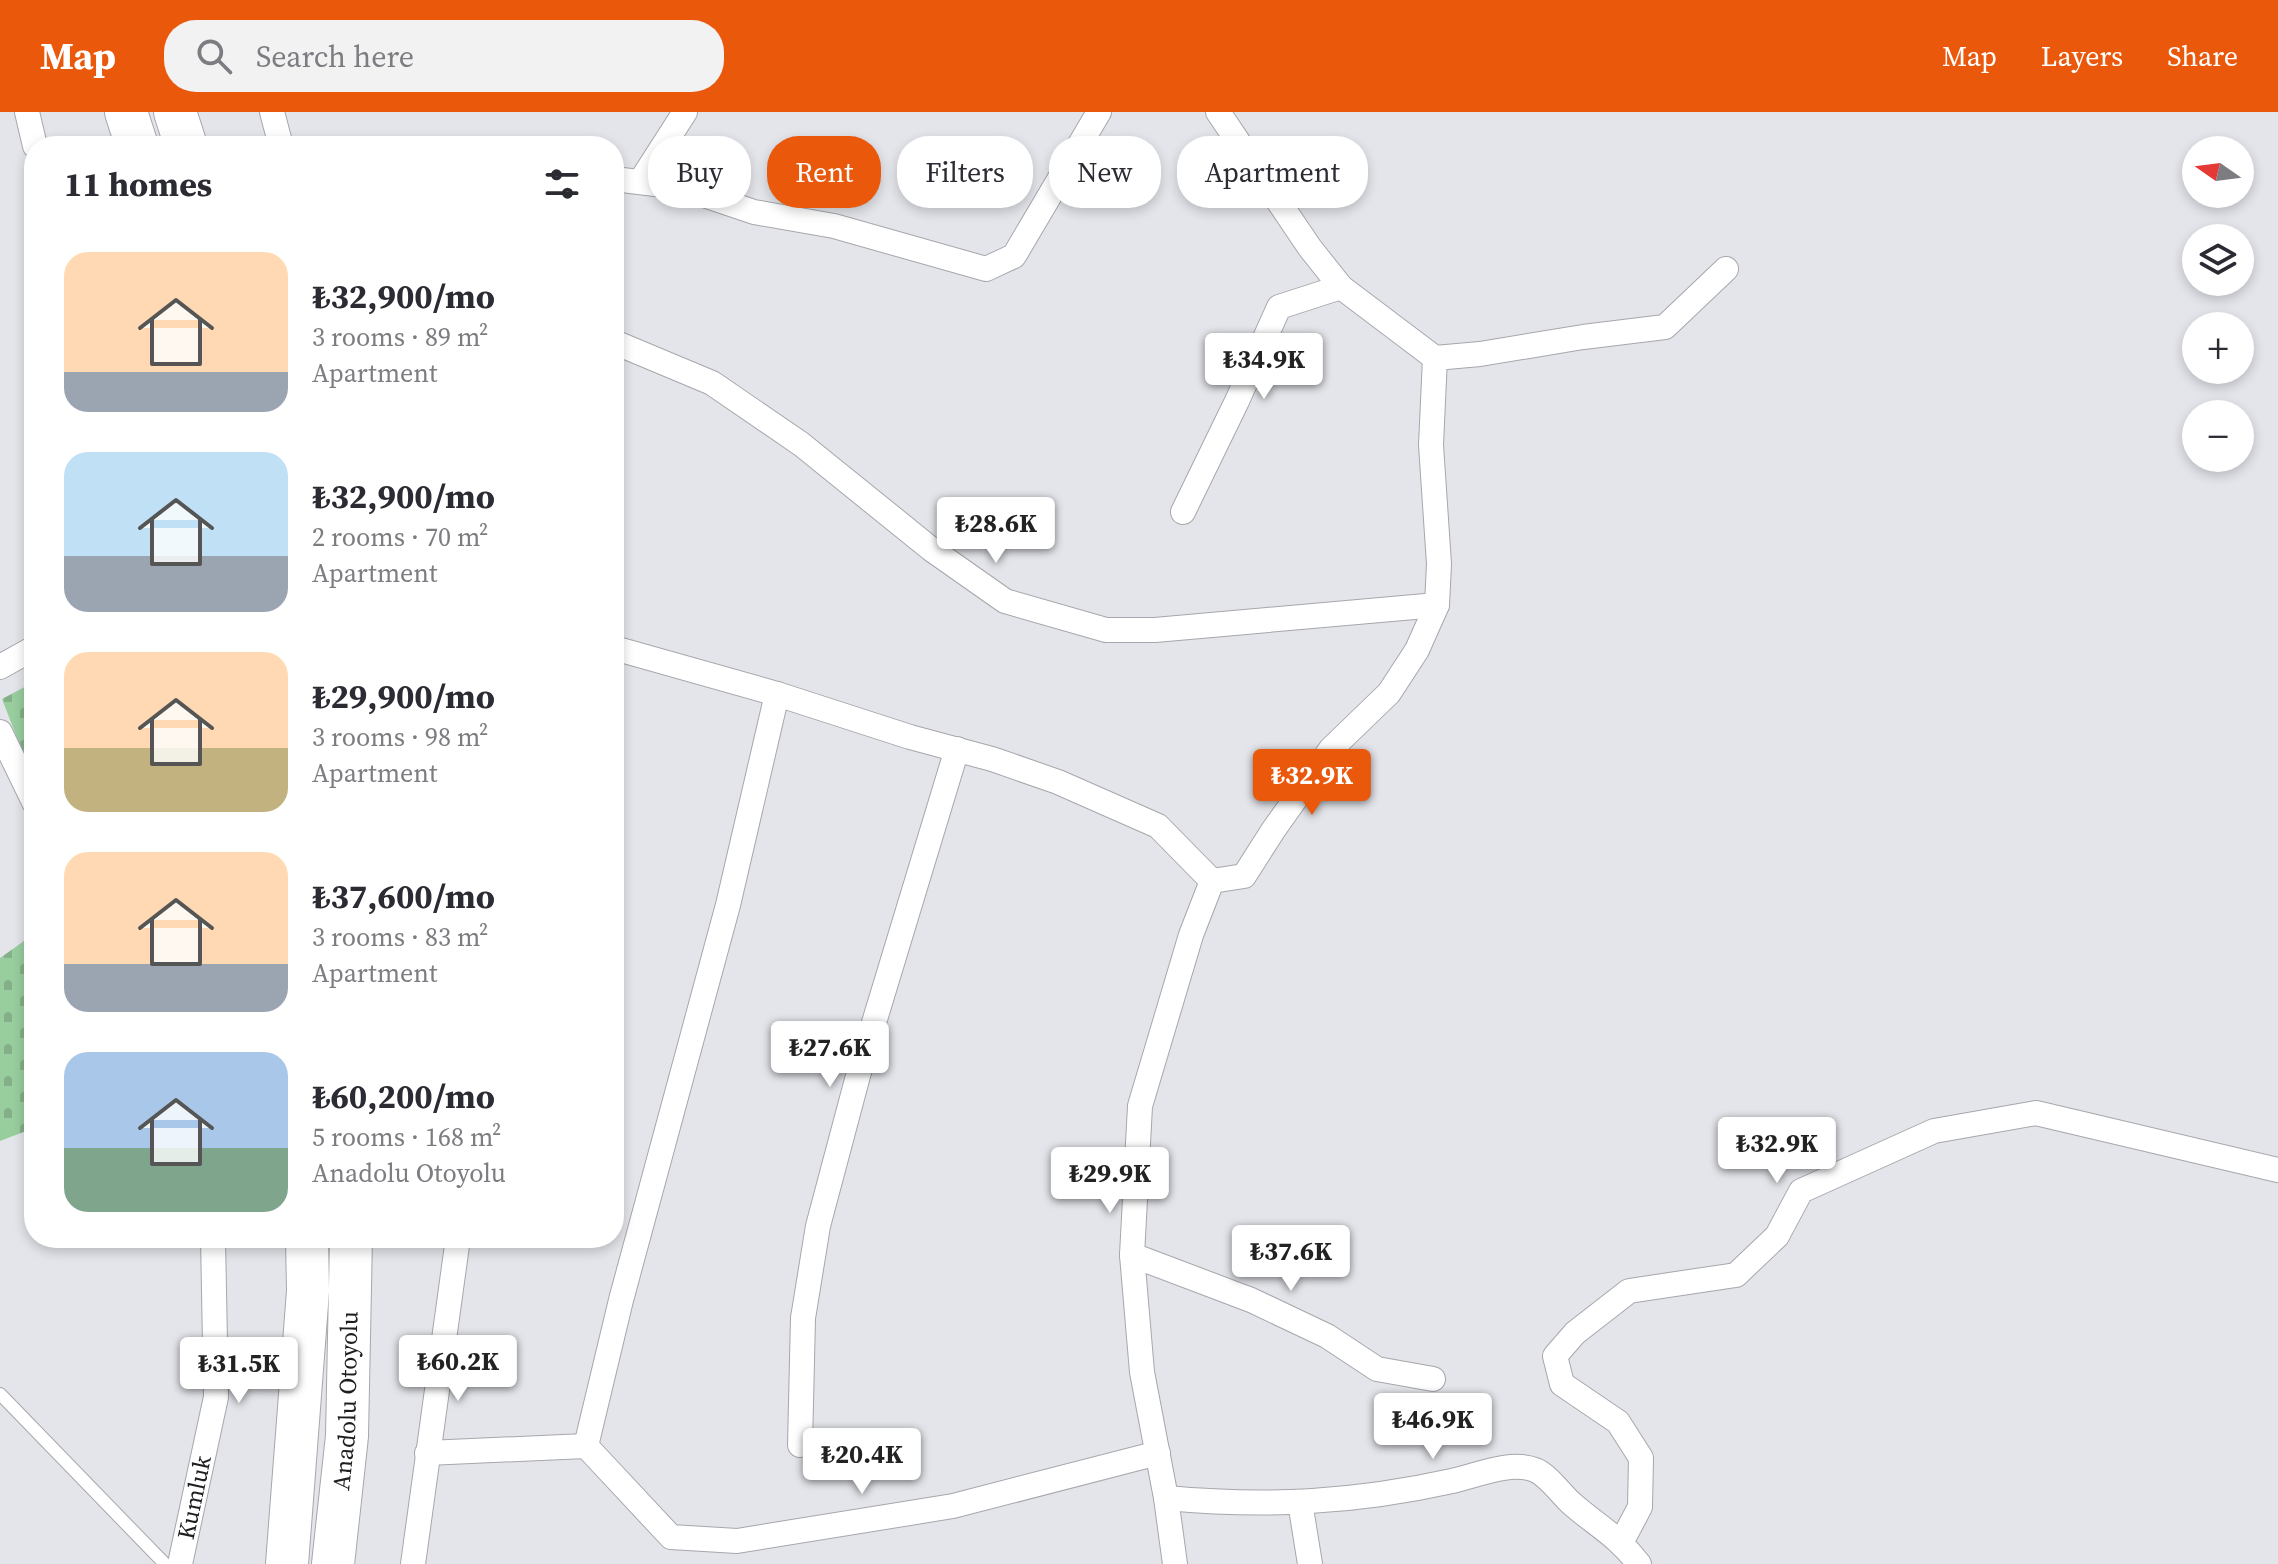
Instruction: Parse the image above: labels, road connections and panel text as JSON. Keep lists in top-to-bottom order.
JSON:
{
  "streets": {
    "highway": ["Anadolu Otoyolu"],
    "street": ["Kumluk"]
  },
  "north": "left",
  "page": {
    "header": "Map",
    "search": "Search here",
    "nav": ["Map", "Layers", "Share"],
    "map_buttons": ["+", "−"],
    "chip": [
      "Buy",
      "Rent",
      "Filters",
      "New",
      "Apartment"
    ],
    "heading": "11 homes",
    "list": [
      {
        "name": "₺32,900/mo",
        "note": "3 rooms · 89 m² · Apartment"
      },
      {
        "name": "₺32,900/mo",
        "note": "2 rooms · 70 m² · Apartment"
      },
      {
        "name": "₺29,900/mo",
        "note": "3 rooms · 98 m² · Apartment"
      },
      {
        "name": "₺37,600/mo",
        "note": "3 rooms · 83 m² · Apartment"
      },
      {
        "name": "₺60,200/mo",
        "note": "5 rooms · 168 m² · Anadolu Otoyolu"
      }
    ],
    "price": [
      "₺34.9K",
      "₺28.6K",
      "₺32.9K",
      "₺27.6K",
      "₺32.9K",
      "₺29.9K",
      "₺37.6K",
      "₺60.2K",
      "₺31.5K",
      "₺46.9K",
      "₺20.4K"
    ]
  }
}
